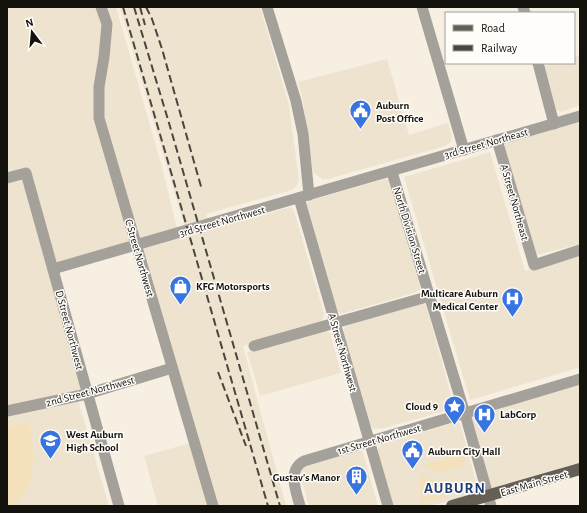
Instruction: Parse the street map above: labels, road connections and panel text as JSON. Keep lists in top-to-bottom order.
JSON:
{
  "streets": {
    "main road": ["East Main Street"],
    "street": [
      "3rd Street Northeast",
      "A Street Northeast",
      "3rd Street Northwest",
      "North Division Street",
      "C Street Northwest",
      "D Street Northwest",
      "A Street Northwest",
      "2nd Street Northwest",
      "1st Street Northwest"
    ]
  },
  "crossings": [
    ["3rd Street Northeast", "A Street Northeast"],
    ["3rd Street Northeast", "3rd Street Northwest"],
    ["3rd Street Northeast", "North Division Street"],
    ["3rd Street Northwest", "North Division Street"],
    ["3rd Street Northwest", "C Street Northwest"],
    ["3rd Street Northwest", "D Street Northwest"],
    ["3rd Street Northwest", "A Street Northwest"],
    ["North Division Street", "1st Street Northwest"],
    ["North Division Street", "East Main Street"],
    ["C Street Northwest", "2nd Street Northwest"],
    ["D Street Northwest", "2nd Street Northwest"],
    ["A Street Northwest", "1st Street Northwest"]
  ],
  "districts": ["AUBURN"],
  "places": {
    "public building": ["Auburn Post Office", "Auburn City Hall"],
    "shop": ["KFG Motorsports"],
    "hospital": ["Multicare Auburn Medical Center", "LabCorp"],
    "place": ["Cloud 9"],
    "school or university": ["West Auburn High School"],
    "building": ["Gustav's Manor"]
  },
  "legend": ["Road", "Railway"],
  "north": "top"
}
